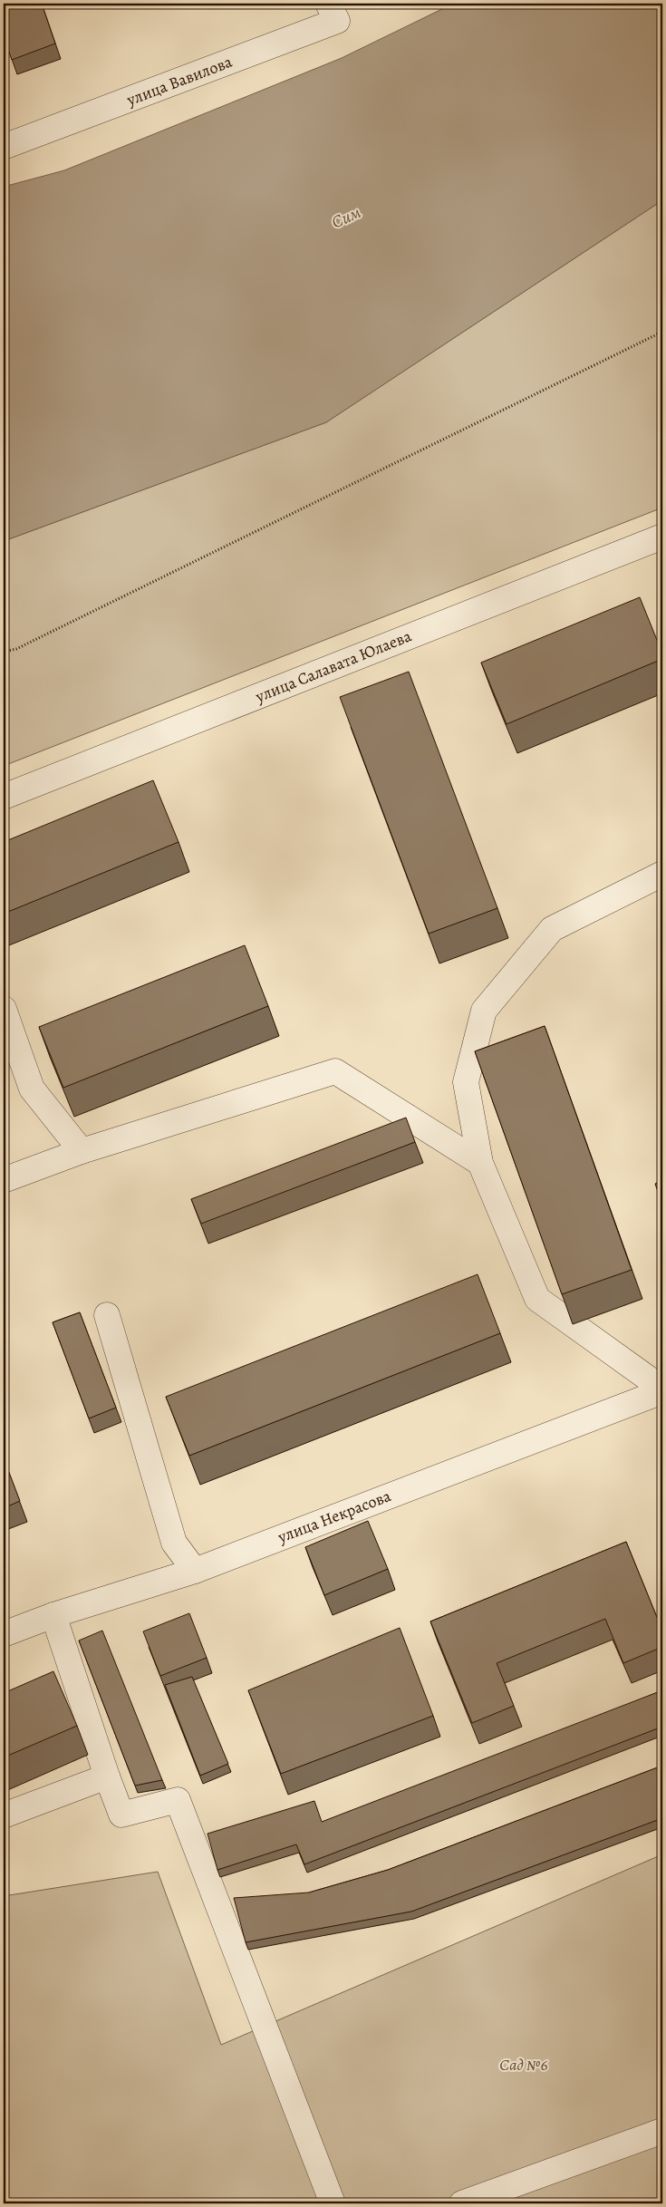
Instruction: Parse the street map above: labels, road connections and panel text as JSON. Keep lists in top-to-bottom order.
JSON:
{
  "streets": {
    "street": ["улица Вавилова", "улица Салавата Юлаева", "улица Некрасова"]
  },
  "water": ["Сим"],
  "parks": ["Сад №6"]
}
